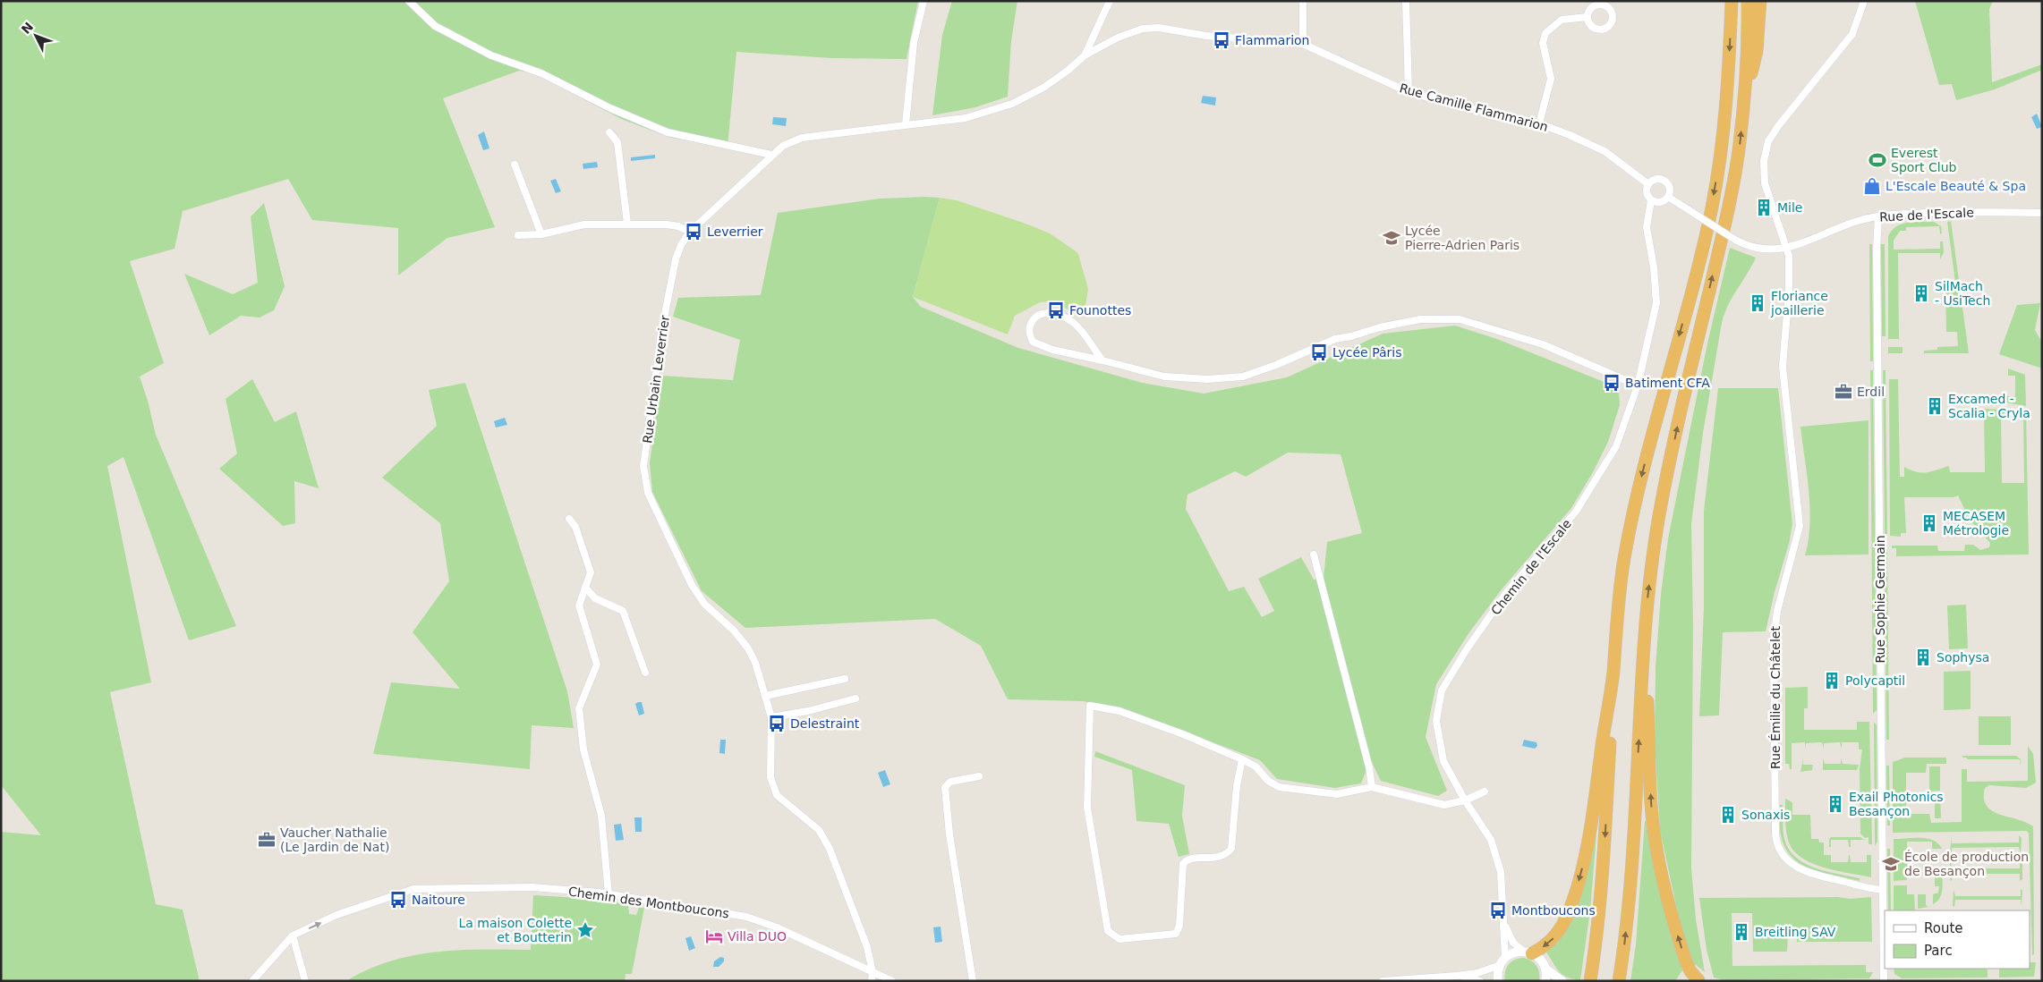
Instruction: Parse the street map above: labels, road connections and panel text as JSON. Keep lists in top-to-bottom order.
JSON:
{
  "streets": {
    "street": [
      "Rue Camille Flammarion",
      "Rue de l'Escale",
      "Rue Urbain Leverrier",
      "Chemin de l'Escale",
      "Rue Sophie Germain",
      "Rue Émilie du Châtelet",
      "Chemin des Montboucons"
    ]
  },
  "crossings": [
    ["Rue Camille Flammarion", "Rue de l'Escale"],
    ["Rue Camille Flammarion", "Rue Urbain Leverrier"],
    ["Rue Camille Flammarion", "Chemin de l'Escale"],
    ["Rue de l'Escale", "Chemin de l'Escale"],
    ["Rue de l'Escale", "Rue Sophie Germain"],
    ["Rue de l'Escale", "Rue Émilie du Châtelet"],
    ["Rue Urbain Leverrier", "Chemin des Montboucons"],
    ["Rue Sophie Germain", "Rue Émilie du Châtelet"]
  ],
  "one_way": ["Chemin des Montboucons"],
  "places": {
    "bus stop": [
      "Flammarion",
      "Leverrier",
      "Founottes",
      "Lycée Pâris",
      "Batiment CFA",
      "Delestraint",
      "Naitoure",
      "Montboucons"
    ],
    "sports": ["Everest Sport Club"],
    "shop": ["L'Escale Beauté & Spa"],
    "building": [
      "Mile",
      "SilMach - UsiTech",
      "Floriance joaillerie",
      "Excamed - Scalia - Cryla",
      "MECASEM Métrologie",
      "Sophysa",
      "Polycaptil",
      "Exail Photonics Besançon",
      "Sonaxis",
      "Breitling SAV"
    ],
    "school or university": ["Lycée Pierre-Adrien Paris", "École de production de Besançon"],
    "office": ["Erdil", "Vaucher Nathalie (Le Jardin de Nat)"],
    "place": ["La maison Colette et Boutterin"],
    "hotel": ["Villa DUO"]
  },
  "legend": ["Route", "Parc"],
  "north": "top left"
}
